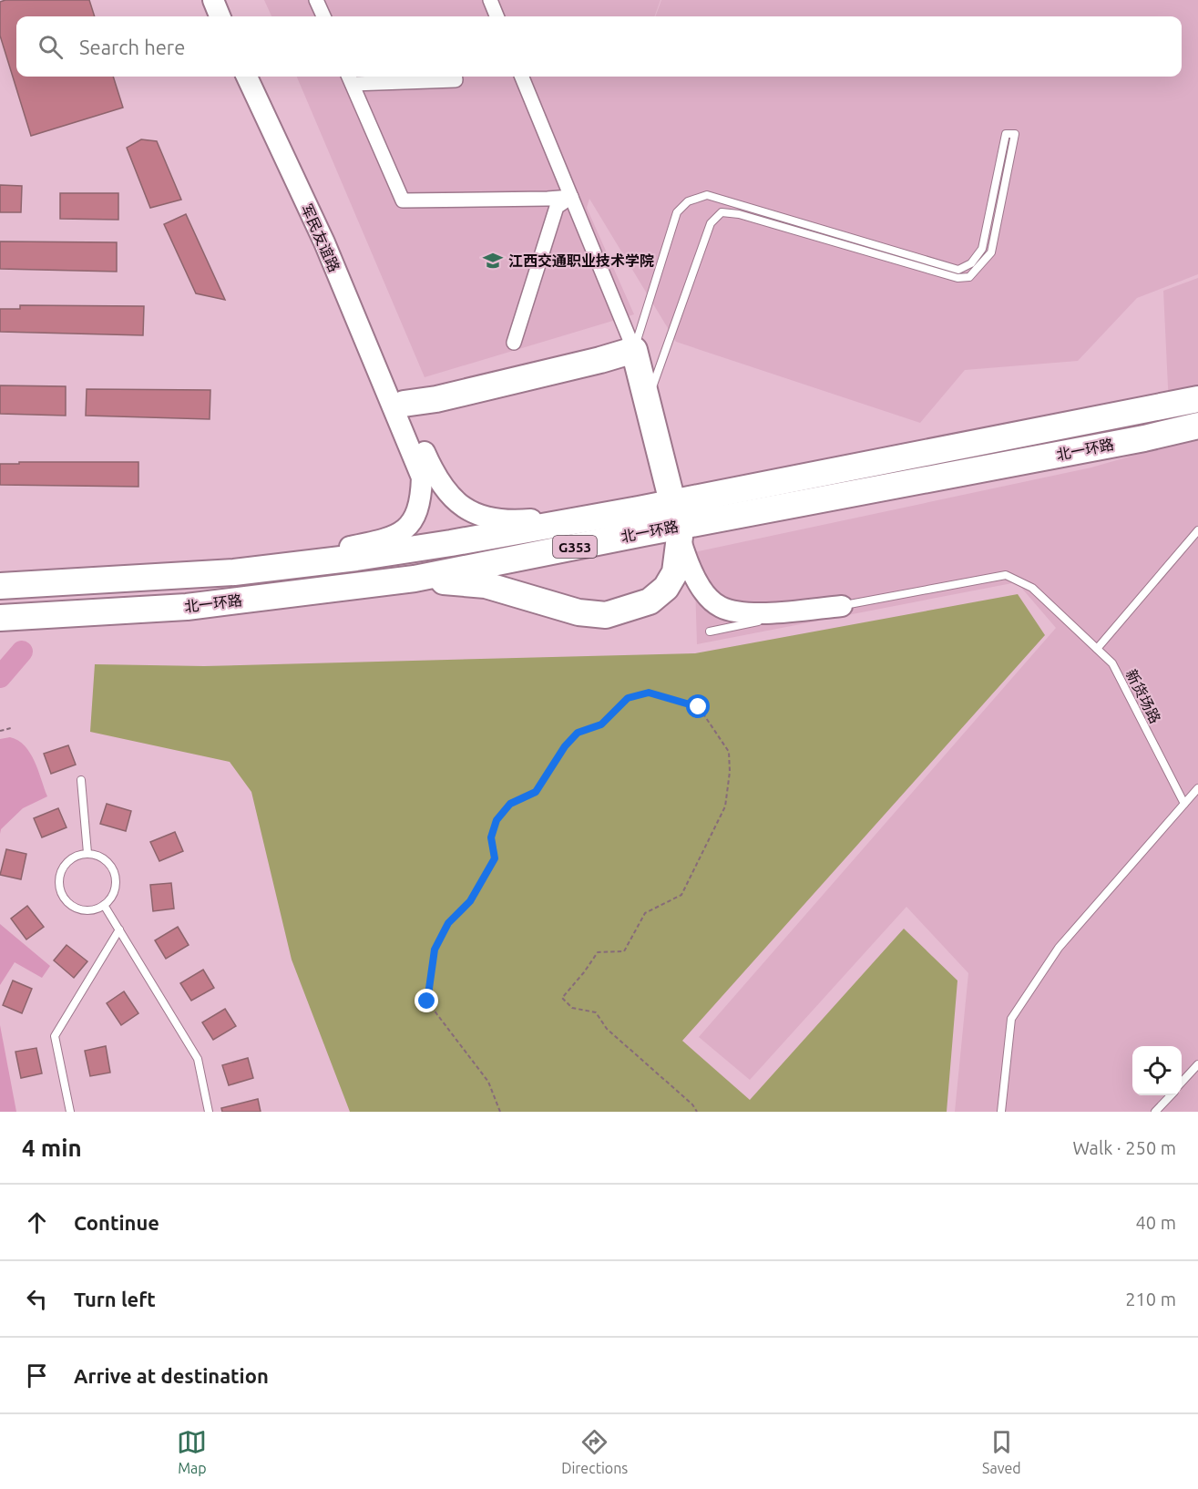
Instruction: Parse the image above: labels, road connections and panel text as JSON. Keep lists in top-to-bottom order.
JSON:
{
  "streets": {
    "highway": ["北一环路", "G353"],
    "street": ["军民友谊路"],
    "lane": ["新货场路"]
  },
  "places": {
    "school or university": ["江西交通职业技术学院"]
  },
  "page": {
    "search": "Search here",
    "heading": ["4 min", "Walk · 250 m"],
    "list": [
      ["Continue", "40 m"],
      ["Turn left", "210 m"],
      "Arrive at destination"
    ],
    "nav": ["Map", "Directions", "Saved"]
  }
}
